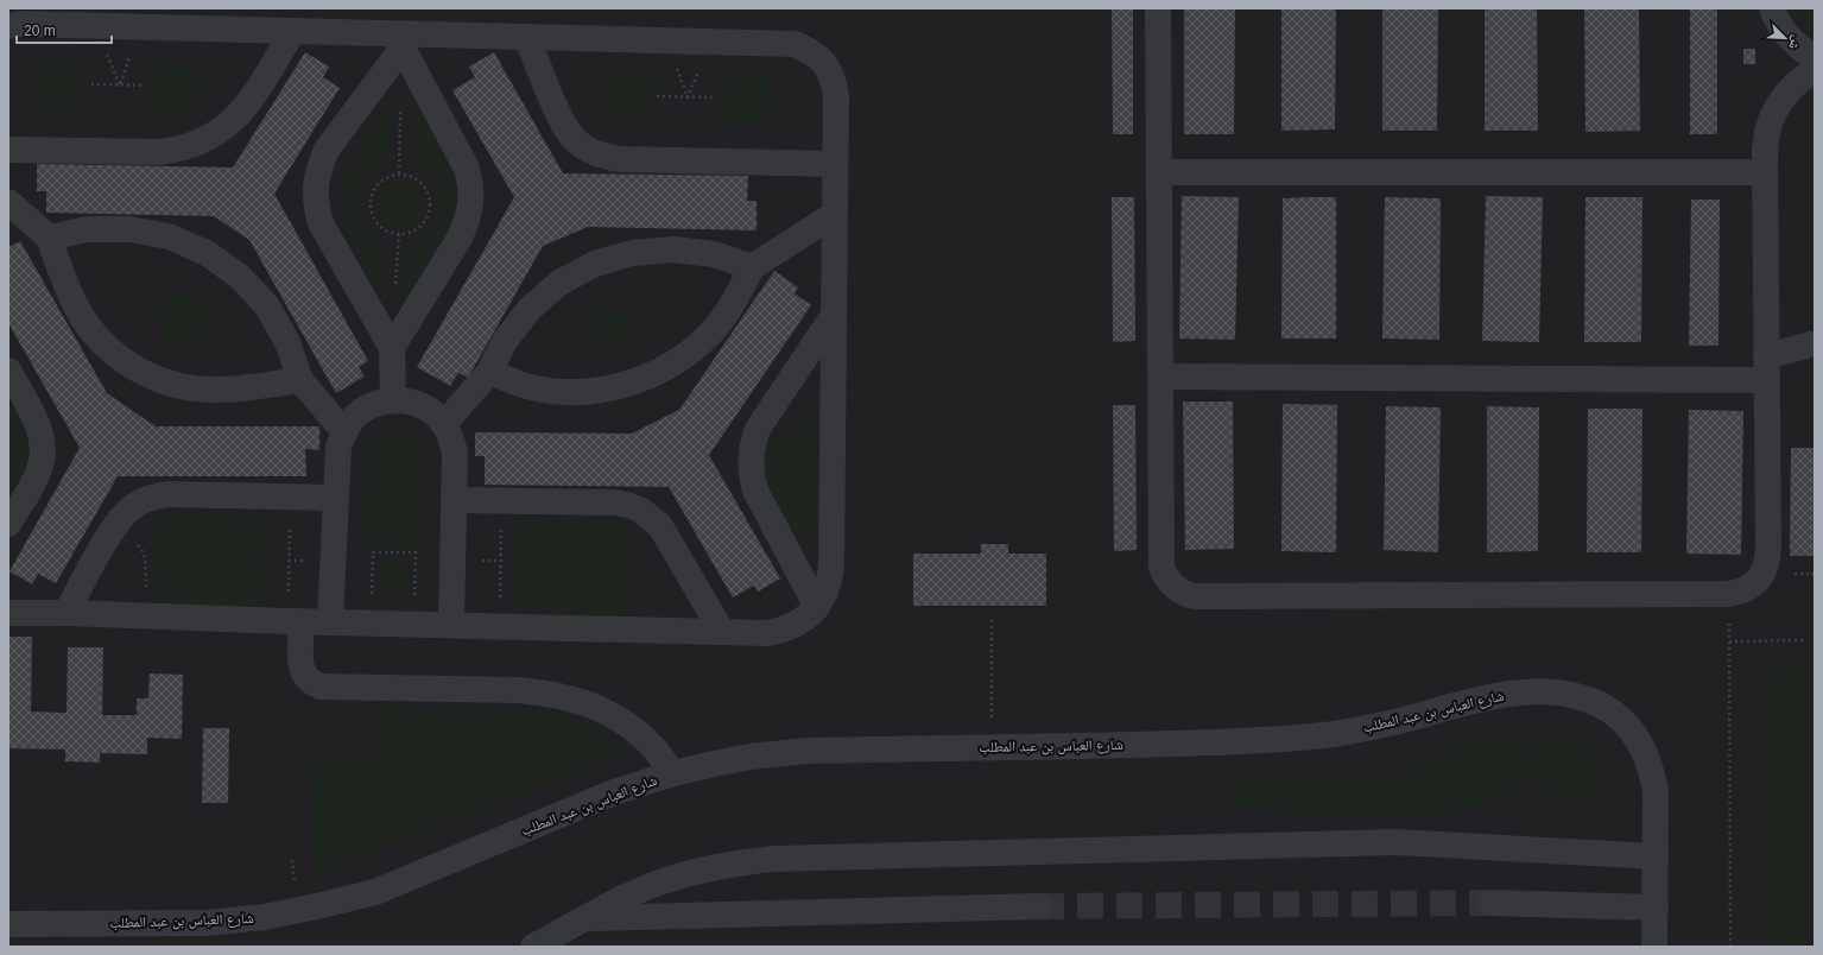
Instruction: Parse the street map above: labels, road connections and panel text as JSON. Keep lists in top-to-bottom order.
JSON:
{
  "streets": {
    "lane": ["شارع العباس بن عبد المطلب"]
  },
  "scale_bar": "20 m",
  "north": "bottom right"
}
